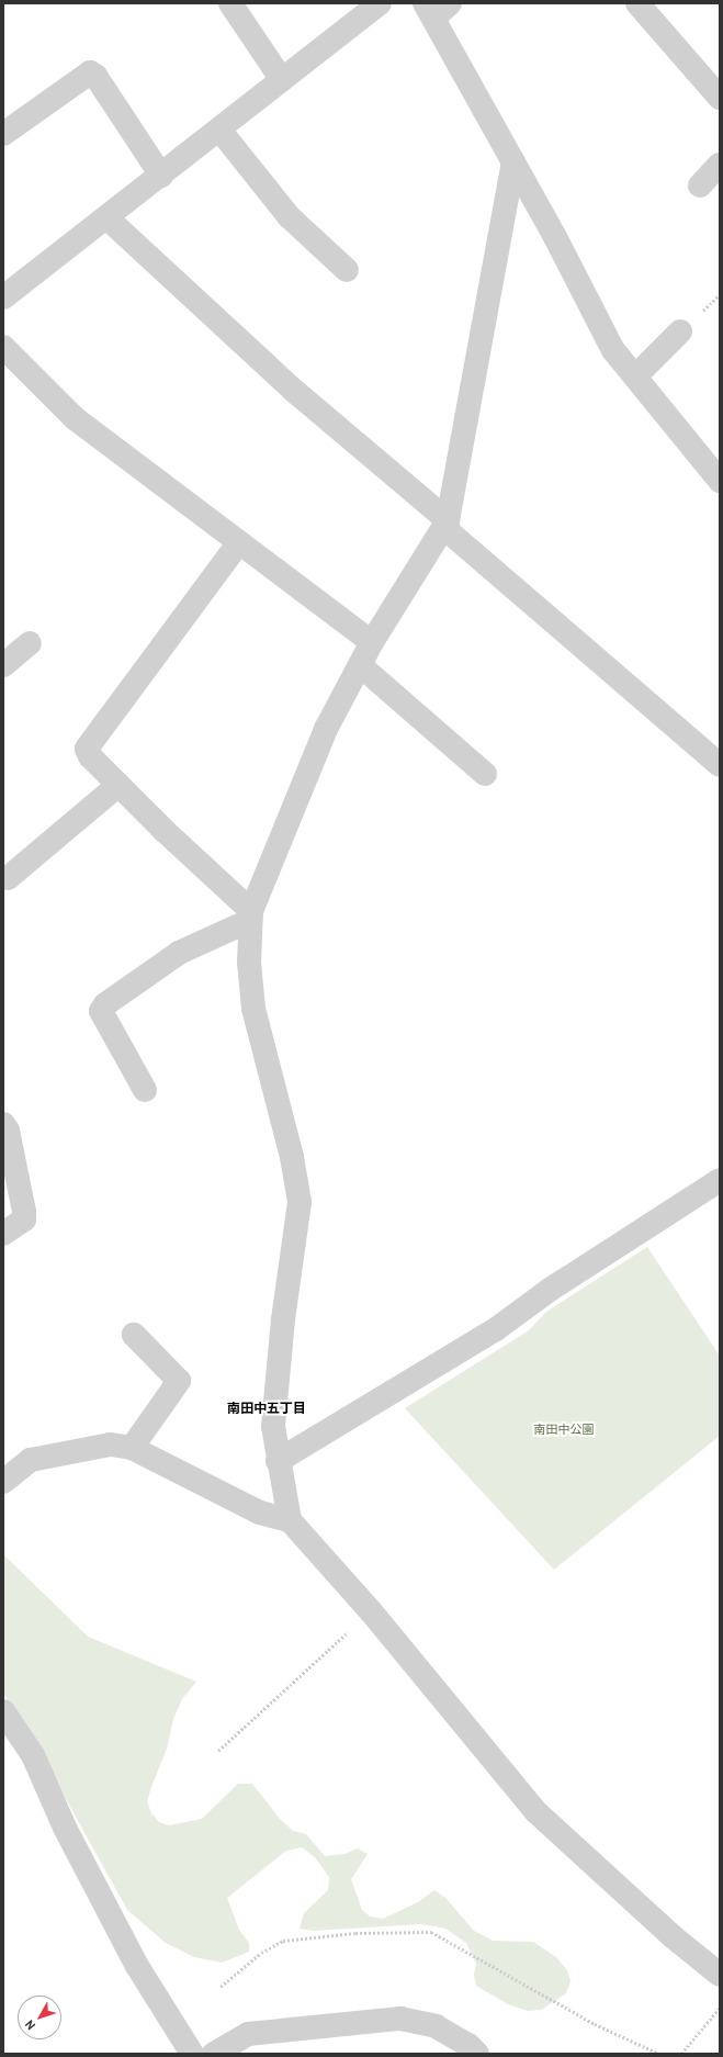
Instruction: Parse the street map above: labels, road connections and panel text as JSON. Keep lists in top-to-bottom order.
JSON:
{
  "districts": ["南田中五丁目"],
  "parks": ["南田中公園"],
  "north": "bottom left"
}
